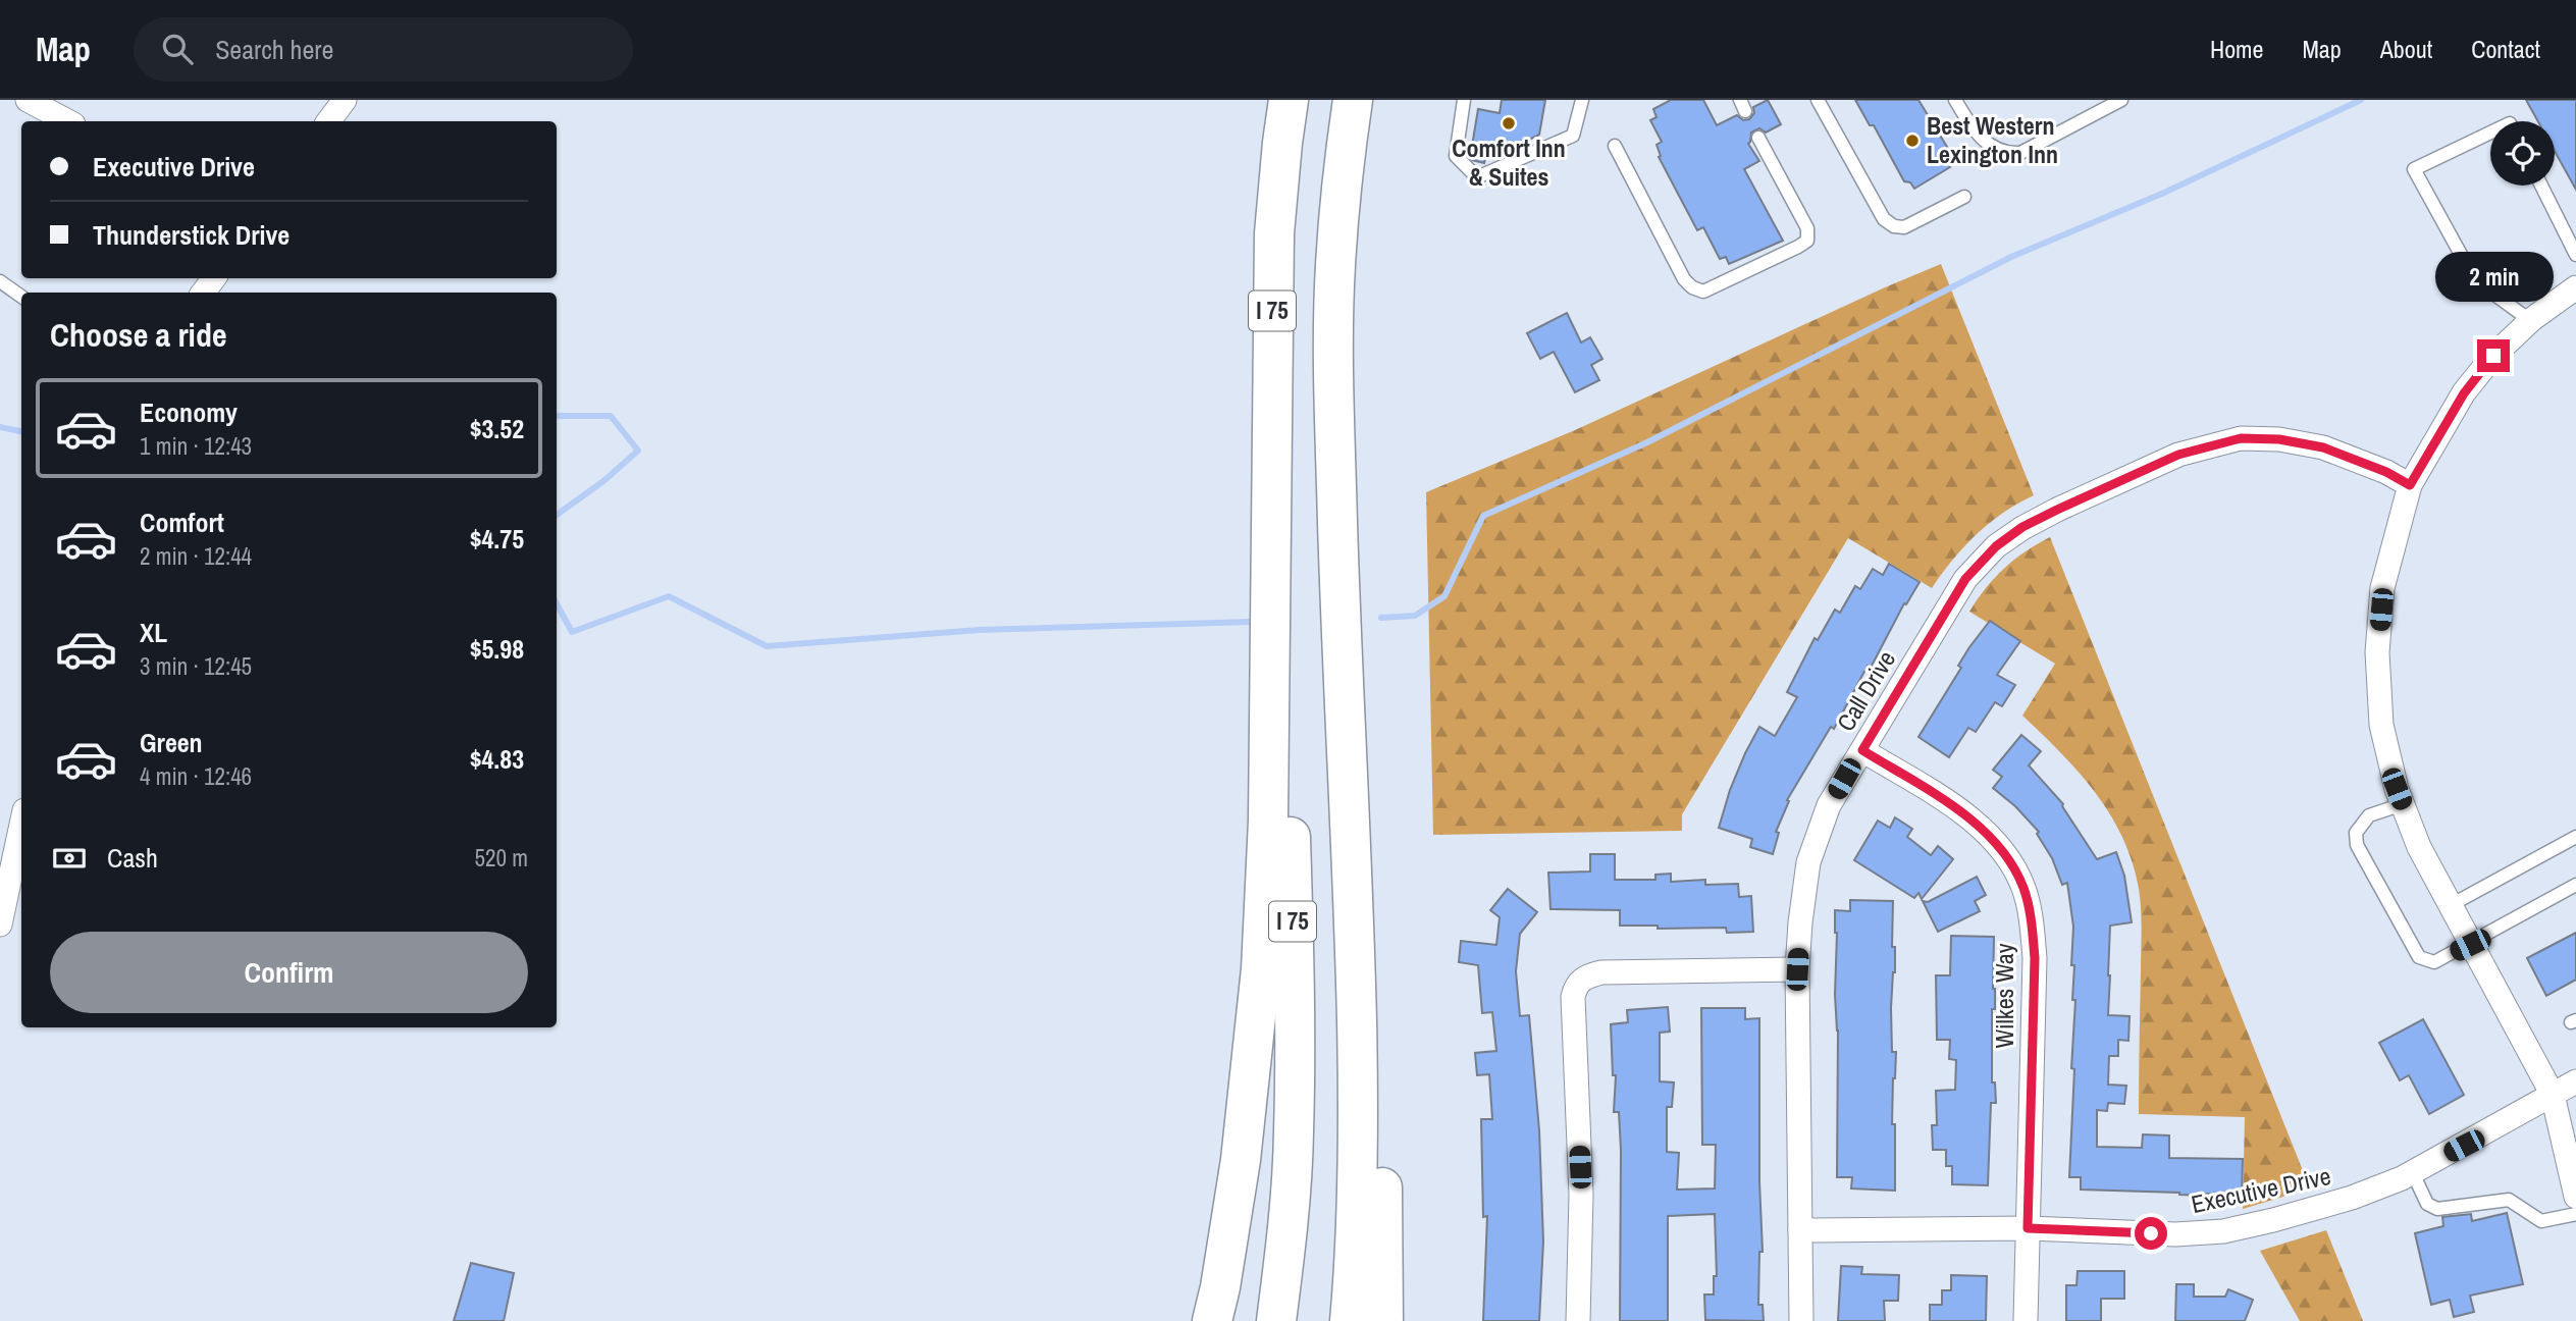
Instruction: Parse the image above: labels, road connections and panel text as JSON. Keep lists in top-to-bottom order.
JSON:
{
  "streets": {
    "highway": ["I 75"],
    "street": ["Call Drive", "Wilkes Way", "Executive Drive"]
  },
  "crossings": [
    ["Call Drive", "Wilkes Way"],
    ["Call Drive", "Executive Drive"],
    ["Wilkes Way", "Executive Drive"]
  ],
  "places": ["Comfort Inn & Suites", "Best Western Lexington Inn"],
  "page": {
    "header": "Map",
    "search": "Search here",
    "nav": [
      "Home",
      "Map",
      "About",
      "Contact"
    ],
    "banner": ["Executive Drive", "Thunderstick Drive"],
    "bubble": "2 min",
    "heading": "Choose a ride",
    "list": [
      {
        "name": "Economy",
        "note": "1 min · 12:43",
        "value": "$3.52"
      },
      {
        "name": "Comfort",
        "note": "2 min · 12:44",
        "value": "$4.75"
      },
      {
        "name": "XL",
        "note": "3 min · 12:45",
        "value": "$5.98"
      },
      {
        "name": "Green",
        "note": "4 min · 12:46",
        "value": "$4.83"
      }
    ],
    "pay": ["Cash", "520 m"],
    "buttons": "Confirm"
  }
}
